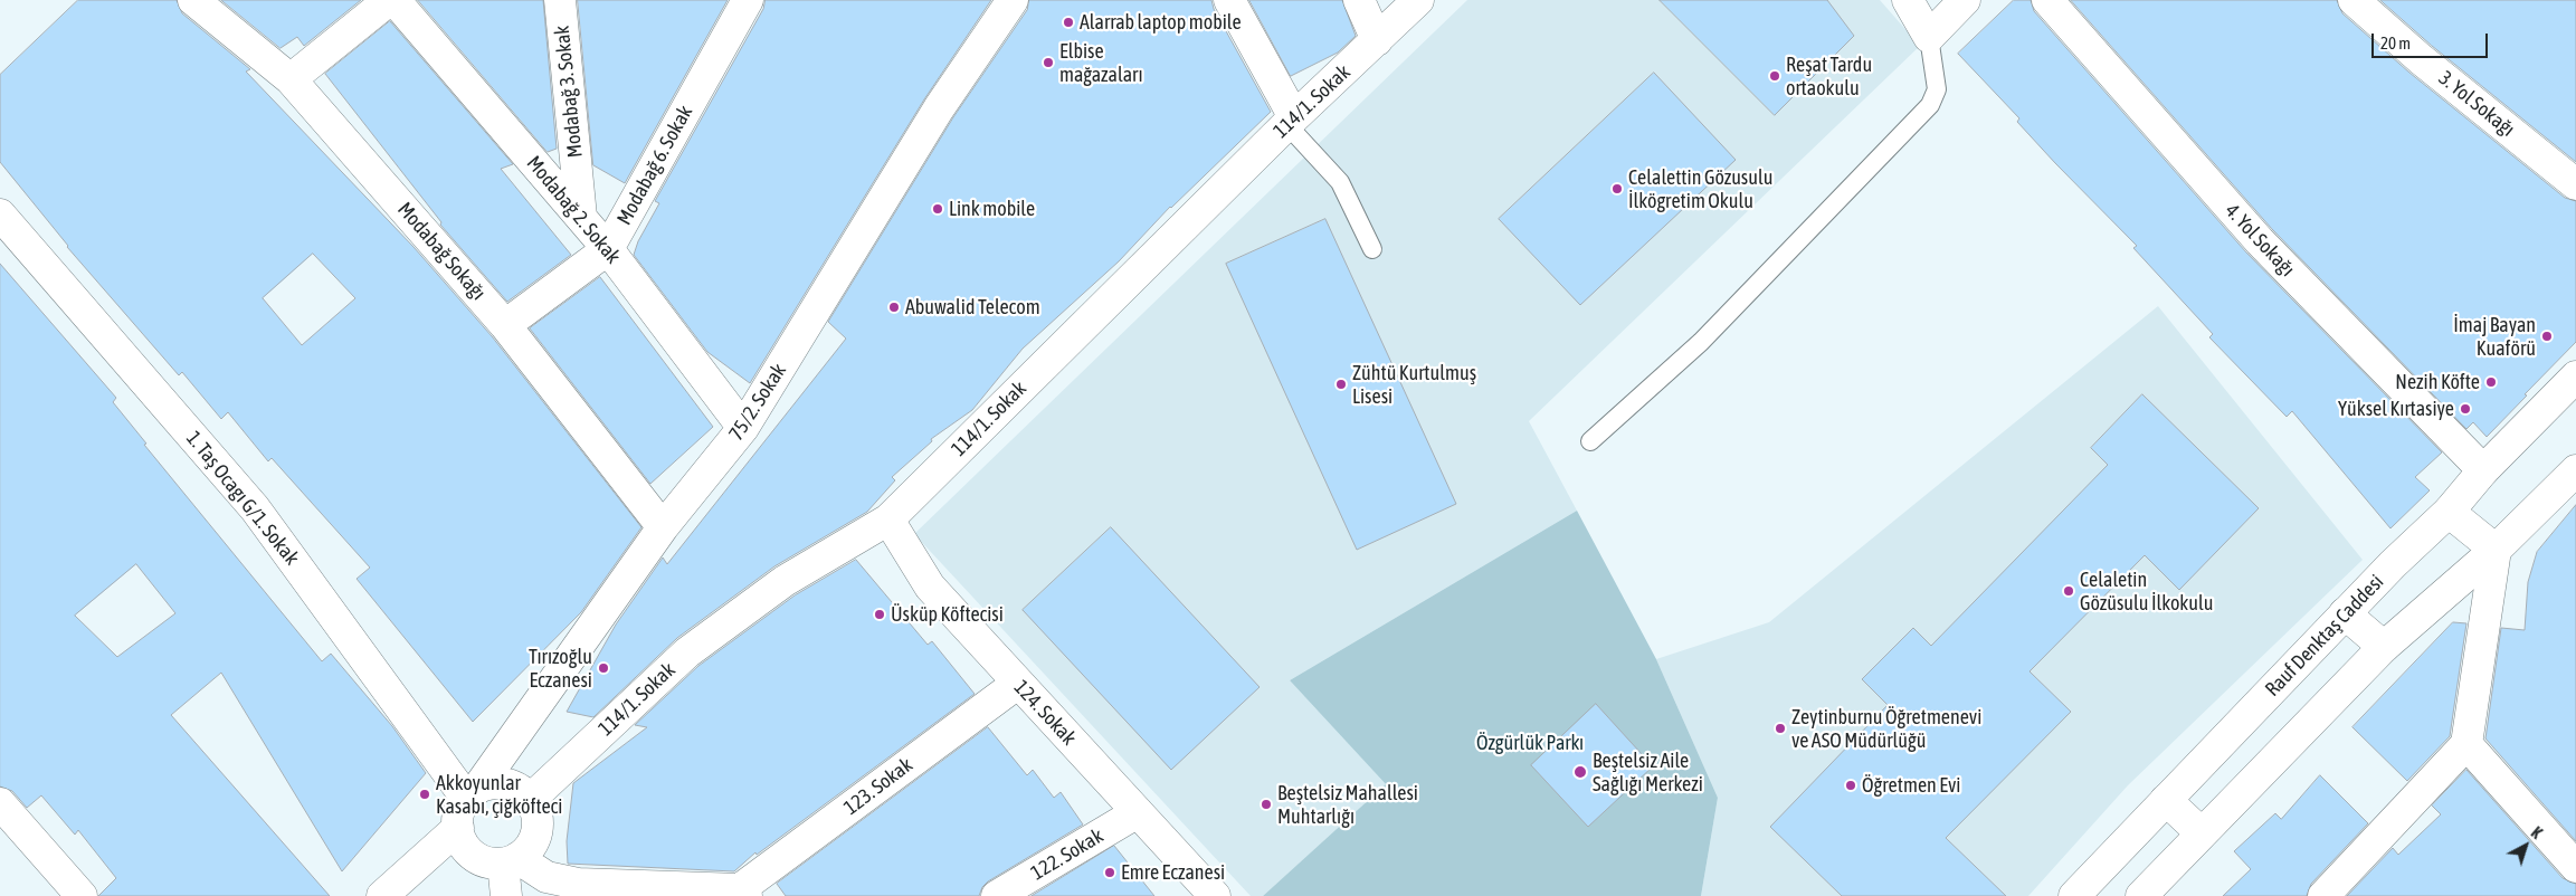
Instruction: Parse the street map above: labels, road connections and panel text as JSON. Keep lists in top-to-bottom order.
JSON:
{
  "streets": {
    "street": [
      "Modabağ 3. Sokak",
      "114/1. Sokak",
      "3. Yol Sokağı",
      "Modabağ 6. Sokak",
      "Modabağ 2. Sokak",
      "4. Yol Sokağı",
      "Modabağ Sokağı",
      "75/2. Sokak",
      "1. Taş Ocagı G/1. Sokak",
      "Rauf Denktaş Caddesi",
      "124. Sokak",
      "123. Sokak",
      "122. Sokak"
    ]
  },
  "crossings": [
    ["Modabağ 3. Sokak", "Modabağ 2. Sokak"],
    ["114/1. Sokak", "75/2. Sokak"],
    ["114/1. Sokak", "1. Taş Ocagı G/1. Sokak"],
    ["114/1. Sokak", "124. Sokak"],
    ["Modabağ 6. Sokak", "Modabağ 2. Sokak"],
    ["Modabağ 6. Sokak", "Modabağ Sokağı"],
    ["Modabağ 2. Sokak", "75/2. Sokak"],
    ["4. Yol Sokağı", "Rauf Denktaş Caddesi"],
    ["Modabağ Sokağı", "75/2. Sokak"],
    ["75/2. Sokak", "1. Taş Ocagı G/1. Sokak"],
    ["124. Sokak", "123. Sokak"],
    ["124. Sokak", "122. Sokak"]
  ],
  "parks": ["Özgürlük Parkı"],
  "places": [
    "Alarrab laptop mobile",
    "Elbise mağazaları",
    "Reşat Tardu ortaokulu",
    "Celalettin Gözusulu İlkögretim Okulu",
    "Link mobile",
    "Abuwalid Telecom",
    "İmaj Bayan Kuaförü",
    "Nezih Köfte",
    "Zühtü Kurtulmuş Lisesi",
    "Yüksel Kırtasiye",
    "Celaletin Gözüsulu İlkokulu",
    "Üsküp Köftecisi",
    "Tırızoğlu Eczanesi",
    "Zeytinburnu Öğretmenevi ve ASO Müdürlüğü",
    "Beştelsiz Aile Sağlığı Merkezi",
    "Öğretmen Evi",
    "Akkoyunlar Kasabı, çiğköfteci",
    "Beştelsiz Mahallesi Muhtarlığı",
    "Emre Eczanesi"
  ],
  "scale_bar": "20 m",
  "north": "top right"
}
